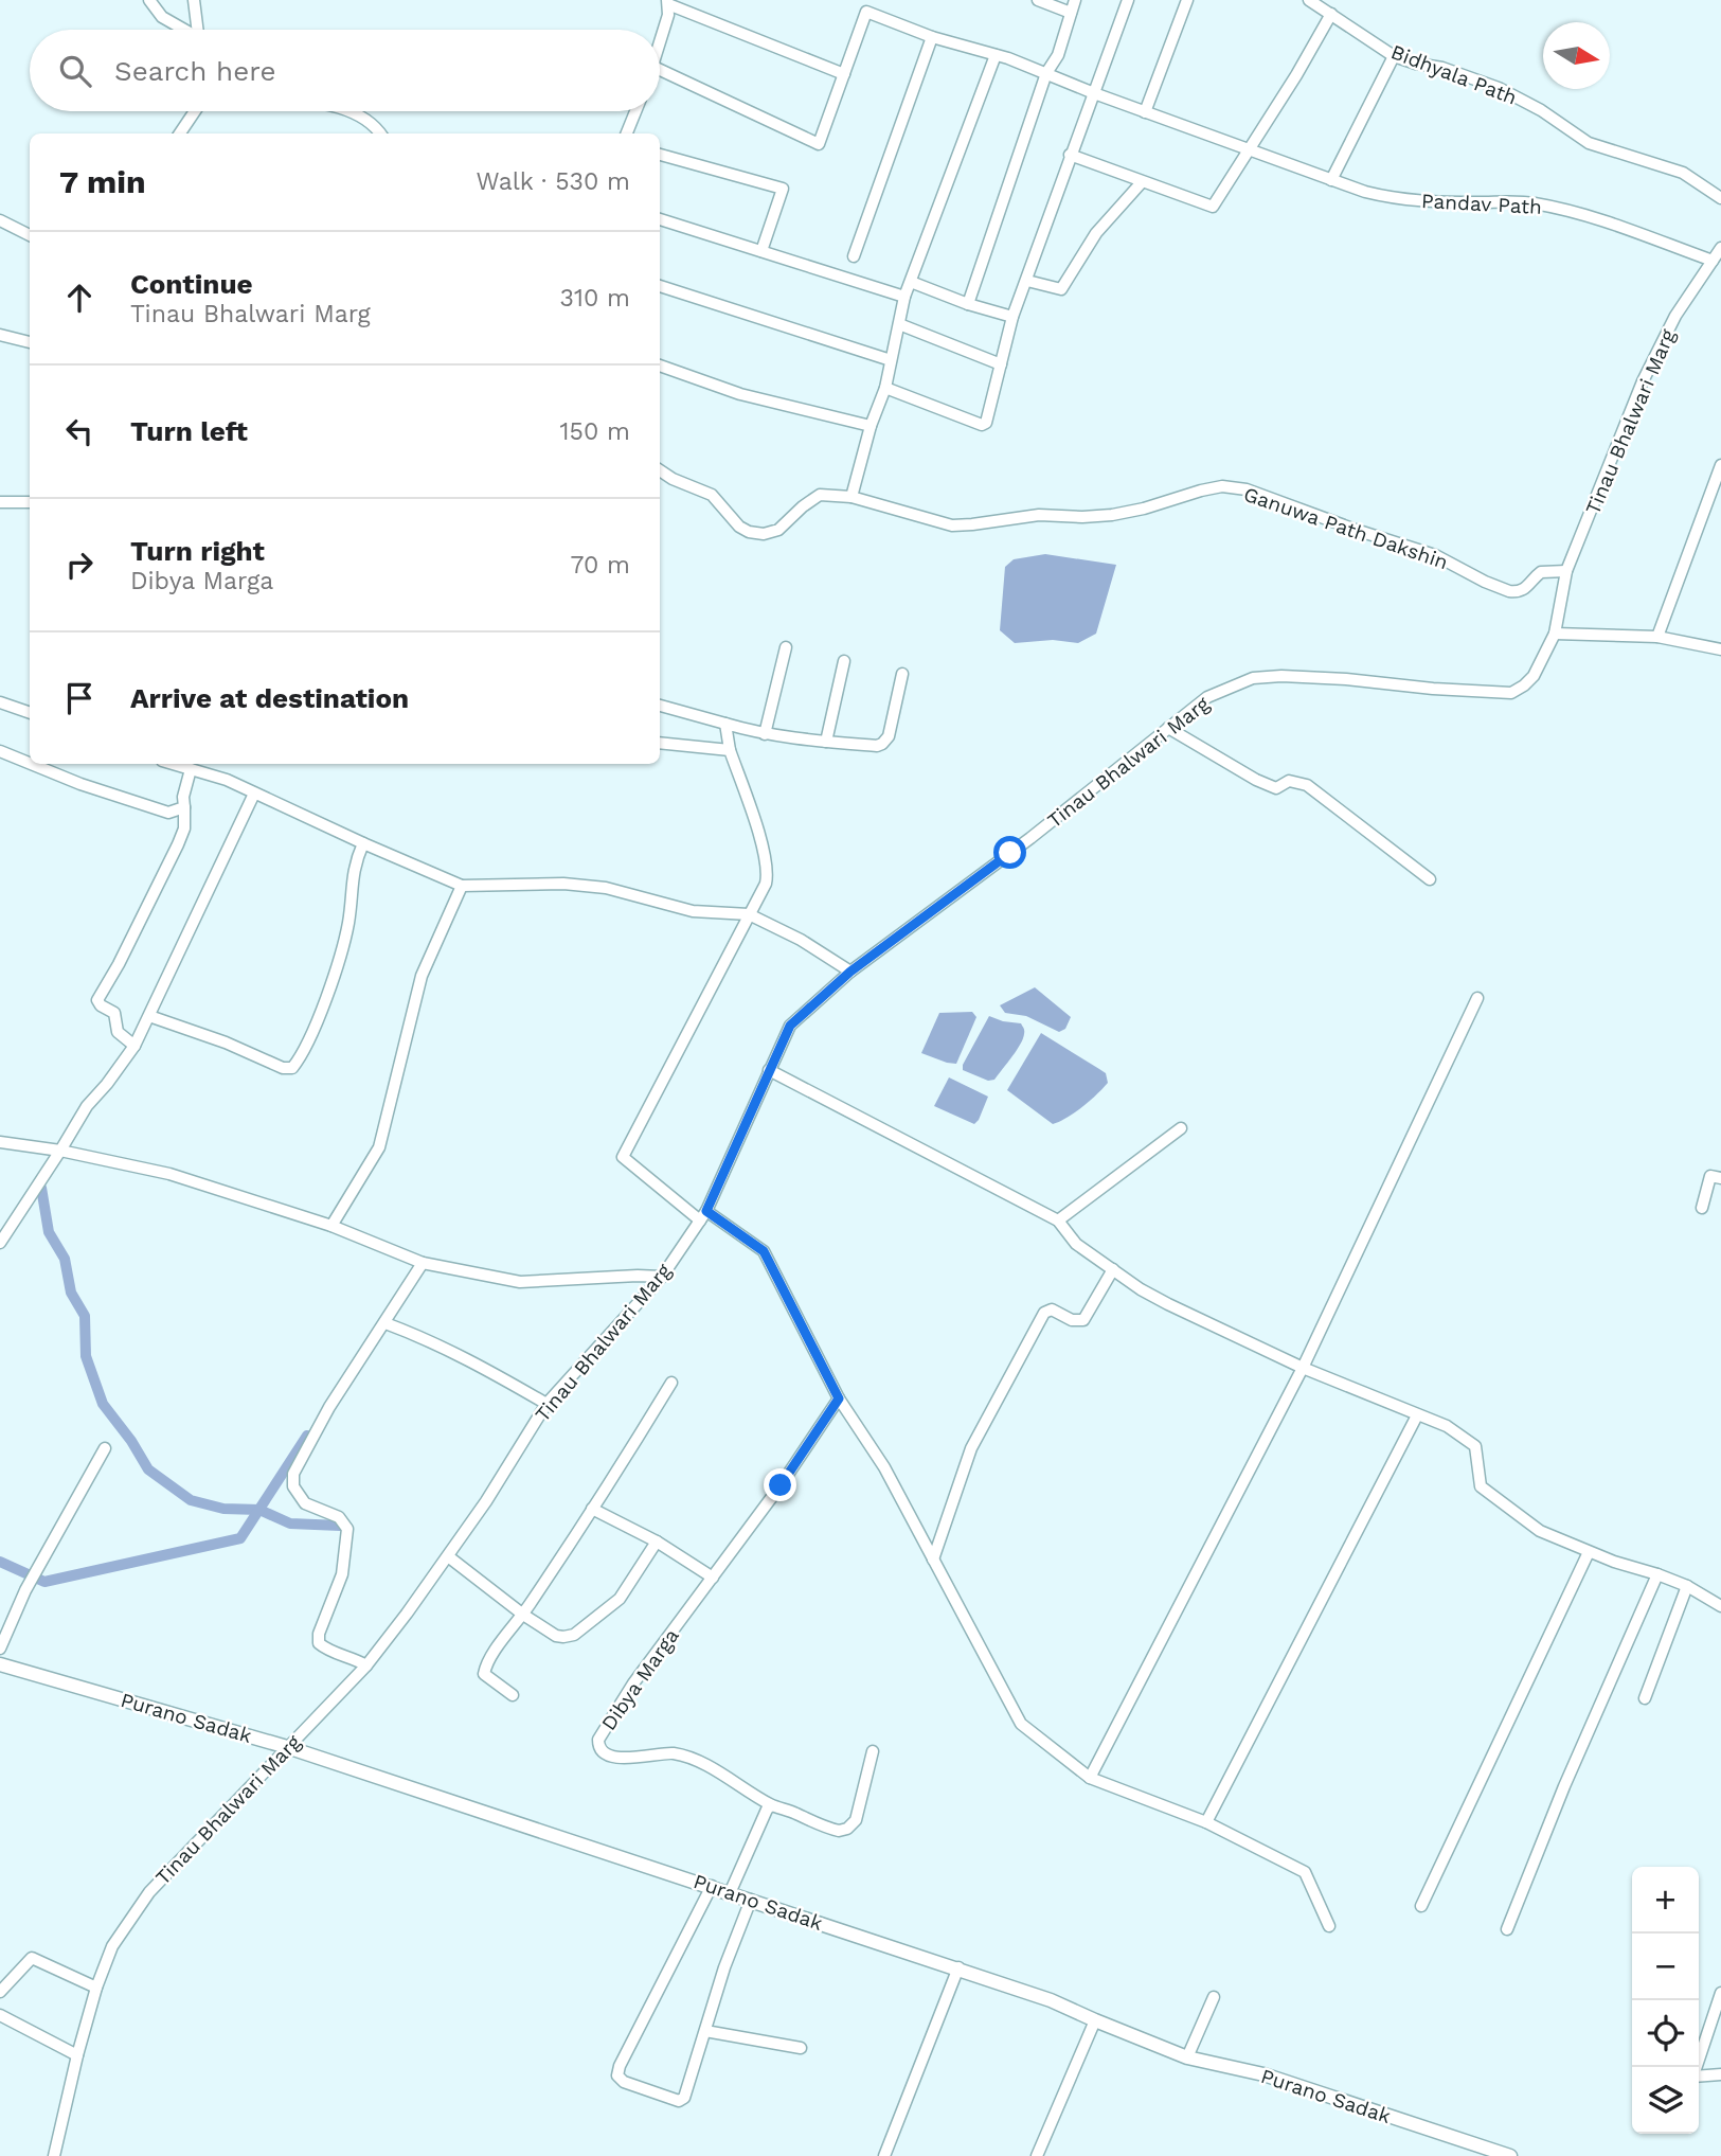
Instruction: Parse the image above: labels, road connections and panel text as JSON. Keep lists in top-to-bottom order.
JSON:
{
  "streets": {
    "main road": ["Purano Sadak"],
    "street": [
      "Bidhyala Path",
      "Pandav Path",
      "Tinau Bhalwari Marg",
      "Ganuwa Path Dakshin",
      "Dibya Marga"
    ]
  },
  "crossings": [
    ["Pandav Path", "Tinau Bhalwari Marg"],
    ["Tinau Bhalwari Marg", "Ganuwa Path Dakshin"],
    ["Tinau Bhalwari Marg", "Purano Sadak"]
  ],
  "north": "right",
  "page": {
    "search": "Search here",
    "heading": ["7 min", "Walk · 530 m"],
    "list": [
      ["Continue", "Tinau Bhalwari Marg", "310 m"],
      ["Turn left", "150 m"],
      ["Turn right", "Dibya Marga", "70 m"],
      "Arrive at destination"
    ],
    "map_buttons": ["+", "−"]
  }
}
